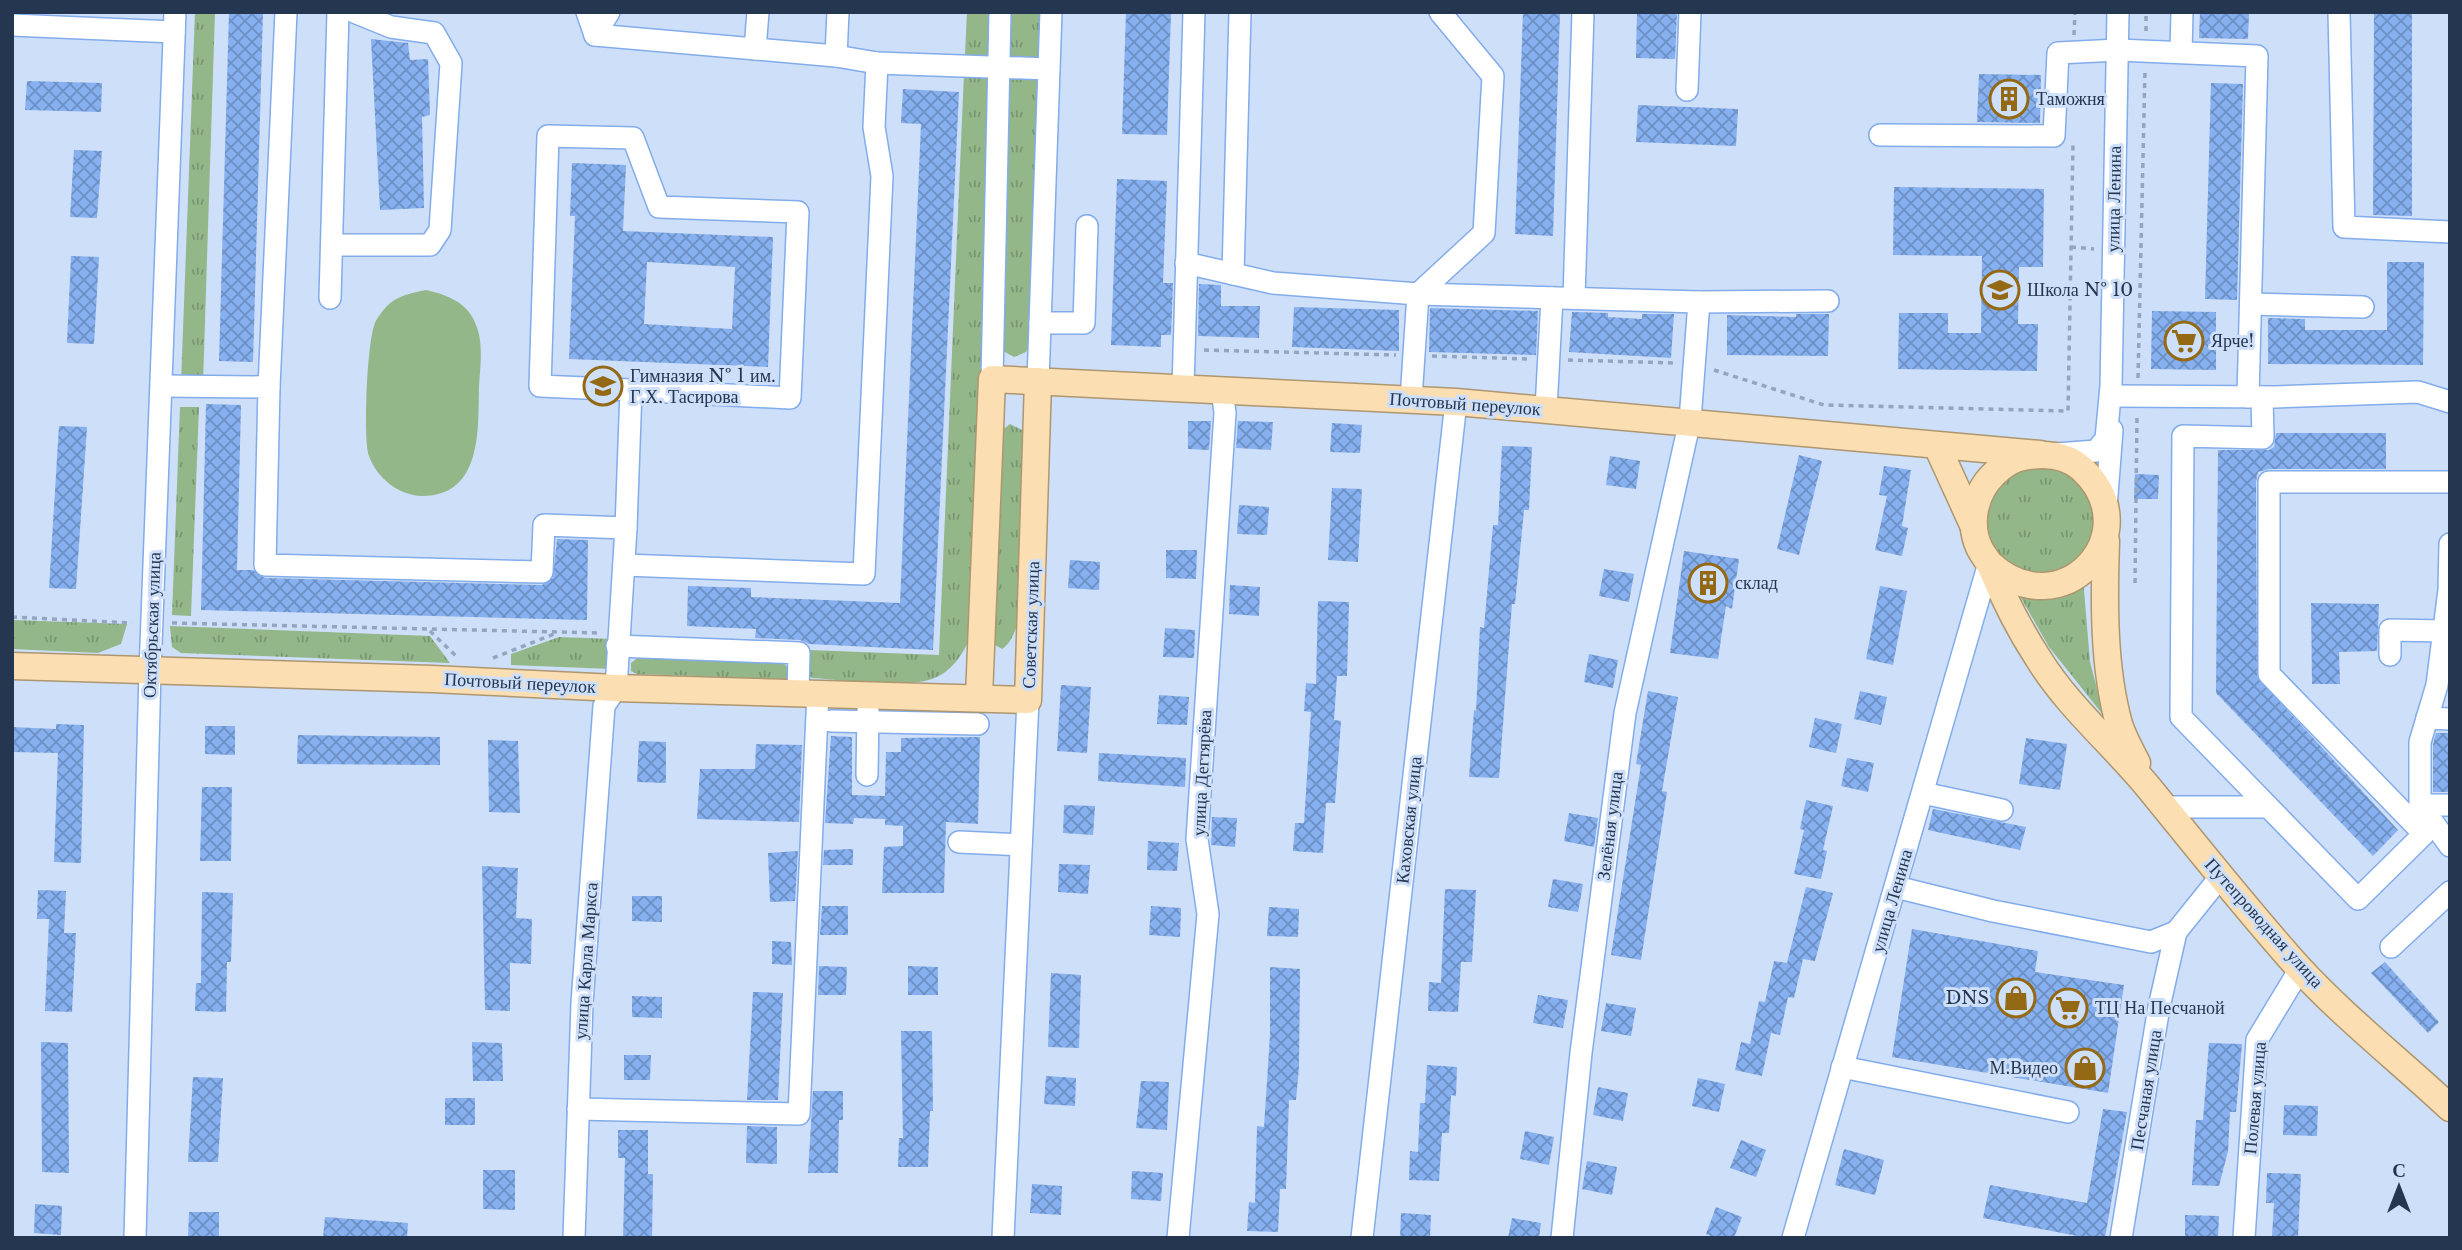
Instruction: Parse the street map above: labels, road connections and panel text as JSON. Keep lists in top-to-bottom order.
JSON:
{
  "streets": {
    "main road": [
      "улица Ленина",
      "Почтовый переулок",
      "Советская улица",
      "Путепроводная улица"
    ],
    "street": [
      "Октябрьская улица",
      "улица Дегтярёва",
      "Каховская улица",
      "Зелёная улица",
      "улица Карла Маркса",
      "Песчаная улица",
      "Полевая улица"
    ]
  },
  "crossings": [
    ["улица Ленина", "Почтовый переулок"],
    ["улица Ленина", "Путепроводная улица"],
    ["Почтовый переулок", "Октябрьская улица"],
    ["Почтовый переулок", "Советская улица"],
    ["Почтовый переулок", "улица Дегтярёва"],
    ["Почтовый переулок", "Каховская улица"],
    ["Почтовый переулок", "Зелёная улица"],
    ["Почтовый переулок", "улица Карла Маркса"],
    ["Путепроводная улица", "Песчаная улица"],
    ["Путепроводная улица", "Полевая улица"]
  ],
  "places": {
    "building": ["Таможня", "склад"],
    "school or university": ["Школа № 10", "Гимназия № 1 им. Г.Х. Тасирова"],
    "supermarket": ["Ярче!", "ТЦ На Песчаной"],
    "shop": ["DNS", "М.Видео"]
  },
  "north": "top"
}
